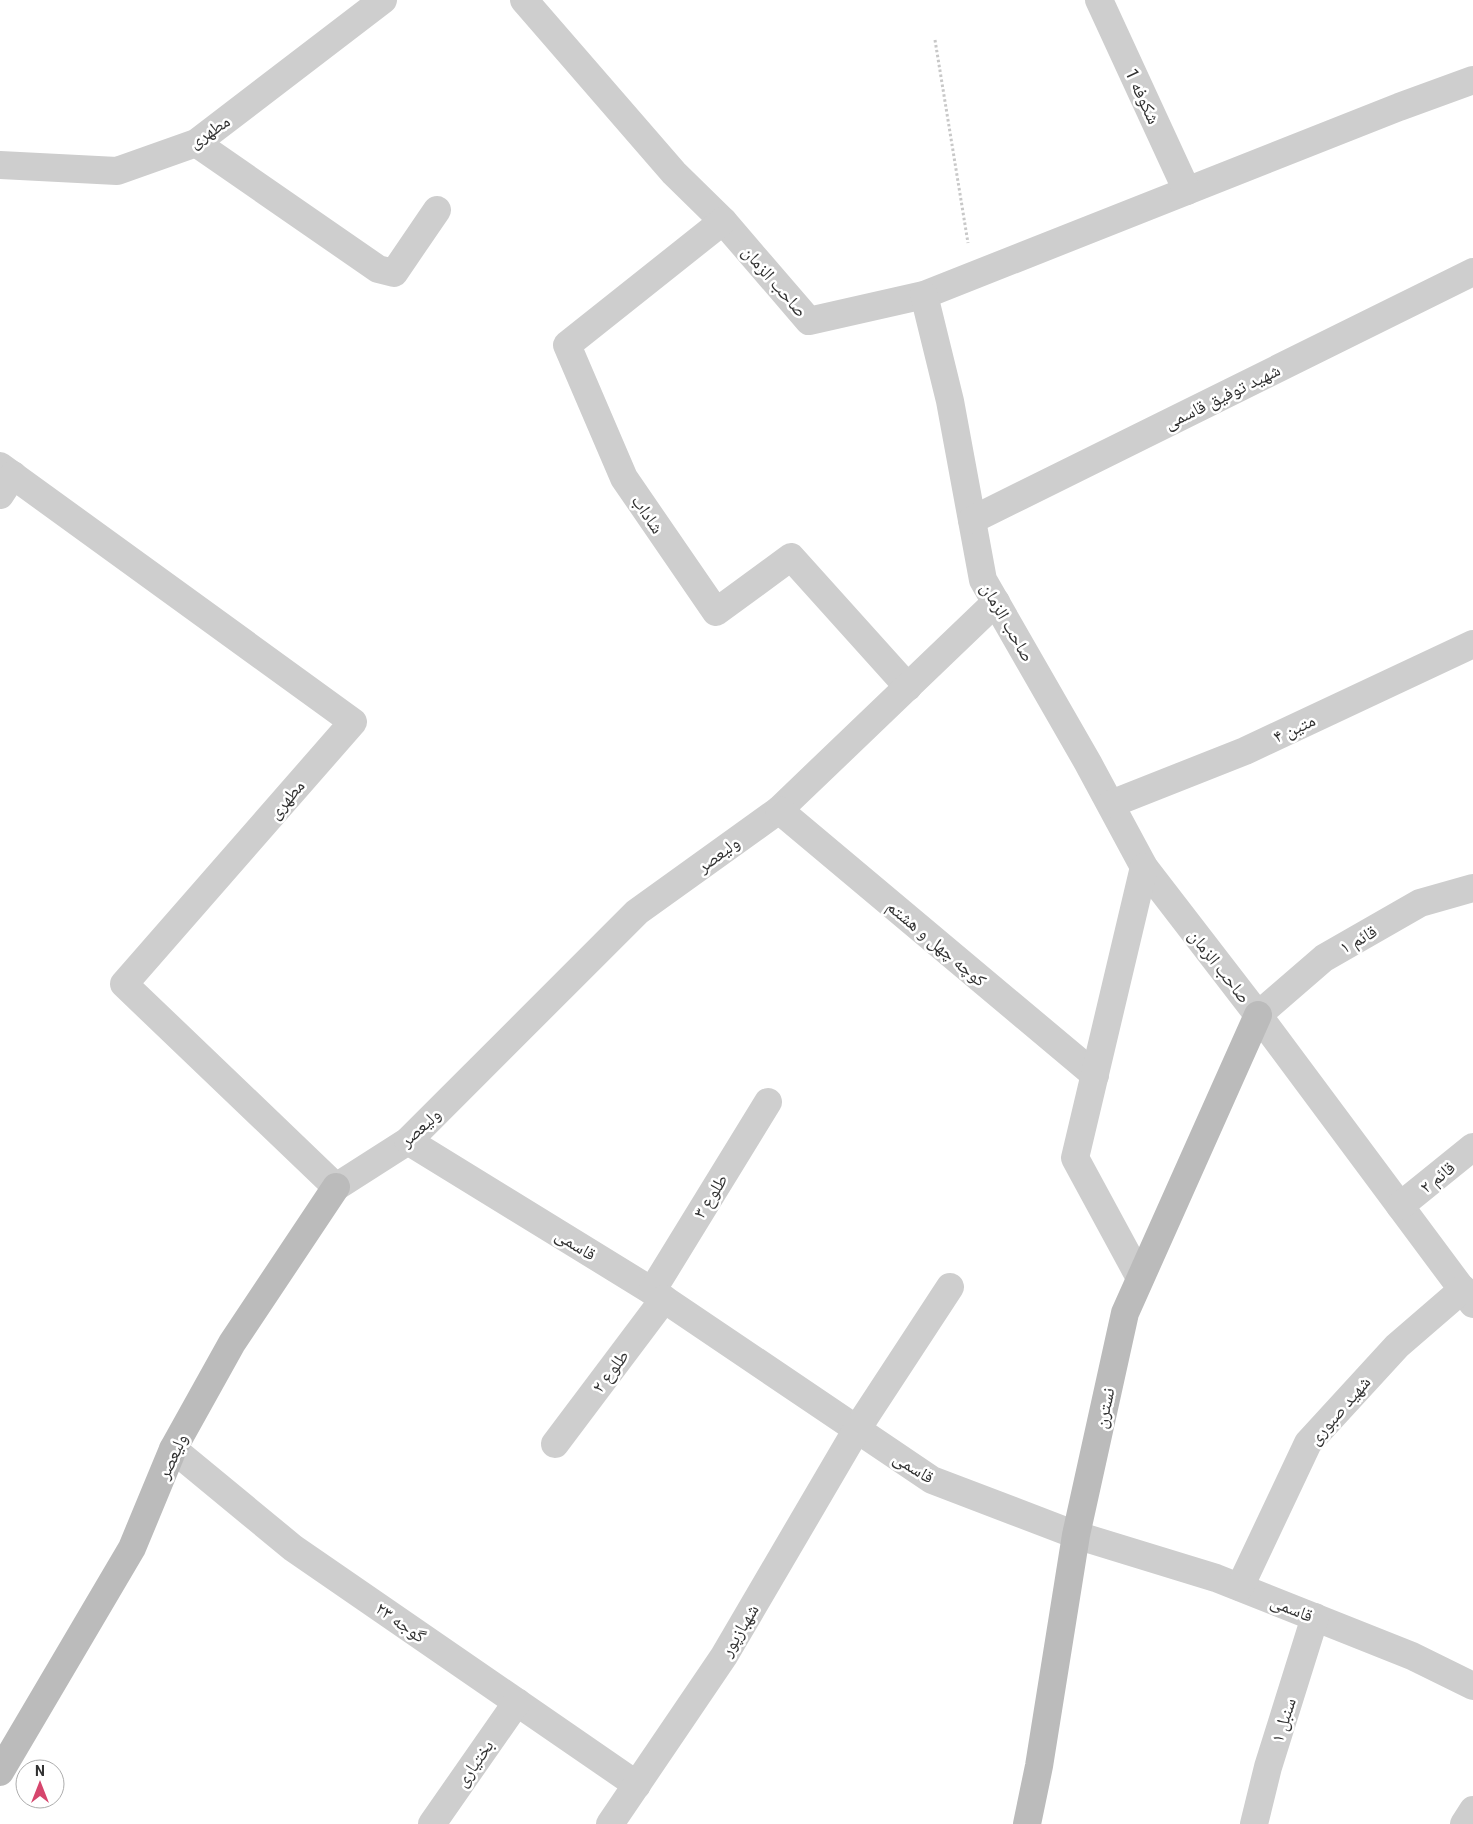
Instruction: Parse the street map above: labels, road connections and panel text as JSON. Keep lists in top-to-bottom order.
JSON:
{
  "streets": {
    "street": [
      "شکوفه 1",
      "مطهری",
      "صاحب الزمان",
      "شهید توفیق قاسمی",
      "شاداب",
      "متین ۴",
      "ولیعصر",
      "قائم ۱",
      "کوچه چهل و هشتم",
      "قائم ۲",
      "طلوع ۳",
      "قاسمی",
      "طلوع ۲",
      "نسترن",
      "شهید صبوری",
      "گوجه ۲۳",
      "شهبازپور",
      "سنبل ۱",
      "بختیاری"
    ]
  },
  "crossings": [
    ["مطهری", "ولیعصر"],
    ["صاحب الزمان", "شهید توفیق قاسمی"],
    ["صاحب الزمان", "شاداب"],
    ["صاحب الزمان", "متین ۴"],
    ["صاحب الزمان", "ولیعصر"],
    ["صاحب الزمان", "قائم ۱"],
    ["صاحب الزمان", "قائم ۲"],
    ["صاحب الزمان", "نسترن"],
    ["صاحب الزمان", "شهید صبوری"],
    ["شاداب", "ولیعصر"],
    ["ولیعصر", "کوچه چهل و هشتم"],
    ["ولیعصر", "قاسمی"],
    ["ولیعصر", "گوجه ۲۳"],
    ["قائم ۱", "نسترن"],
    ["طلوع ۳", "قاسمی"],
    ["طلوع ۳", "طلوع ۲"],
    ["قاسمی", "طلوع ۲"],
    ["قاسمی", "نسترن"],
    ["قاسمی", "شهید صبوری"],
    ["قاسمی", "شهبازپور"],
    ["قاسمی", "سنبل ۱"],
    ["گوجه ۲۳", "شهبازپور"],
    ["گوجه ۲۳", "بختیاری"]
  ],
  "north": "top"
}
